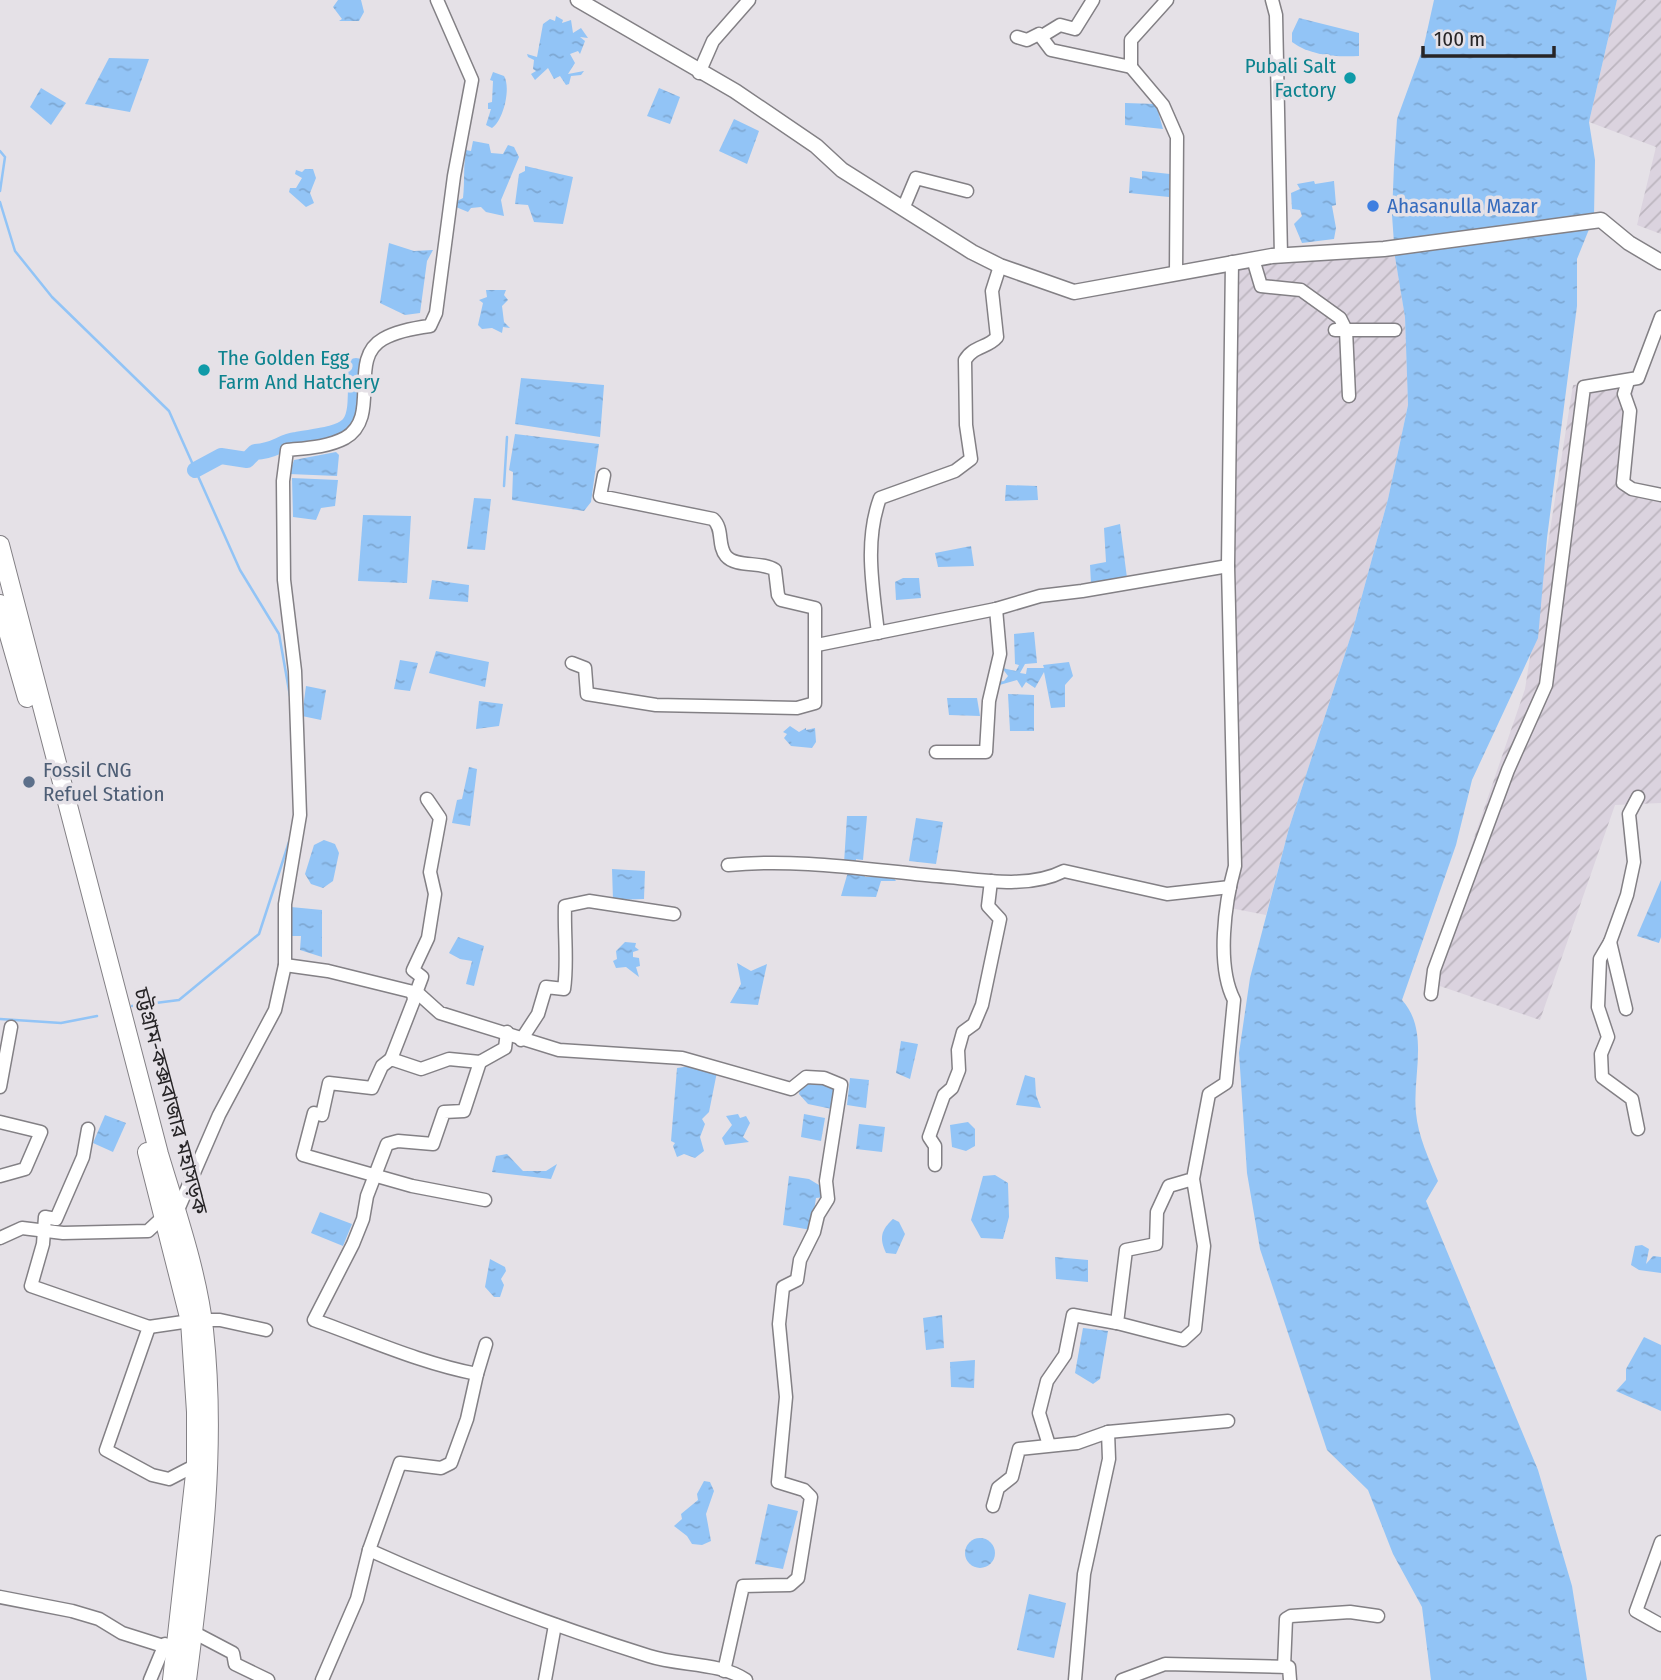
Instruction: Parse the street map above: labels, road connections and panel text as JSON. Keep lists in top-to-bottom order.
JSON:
{
  "streets": {
    "highway": ["চট্টগ্রাম-কক্সবাজার মহাসড়ক"]
  },
  "places": [
    "Pubali Salt Factory",
    "Ahasanulla Mazar",
    "The Golden Egg Farm And Hatchery",
    "Fossil CNG Refuel Station"
  ],
  "scale_bar": "100 m"
}
